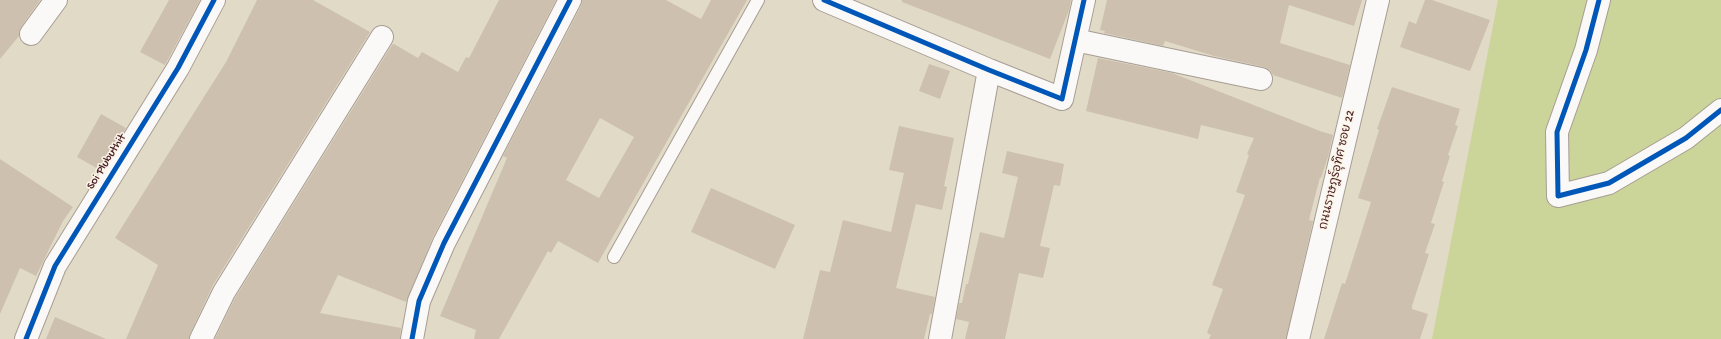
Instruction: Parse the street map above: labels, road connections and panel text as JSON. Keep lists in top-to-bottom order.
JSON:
{
  "streets": {
    "street": ["Soi Plubuthit", "ถนนราษฎร์อุทิศ ซอย 22"]
  }
}
